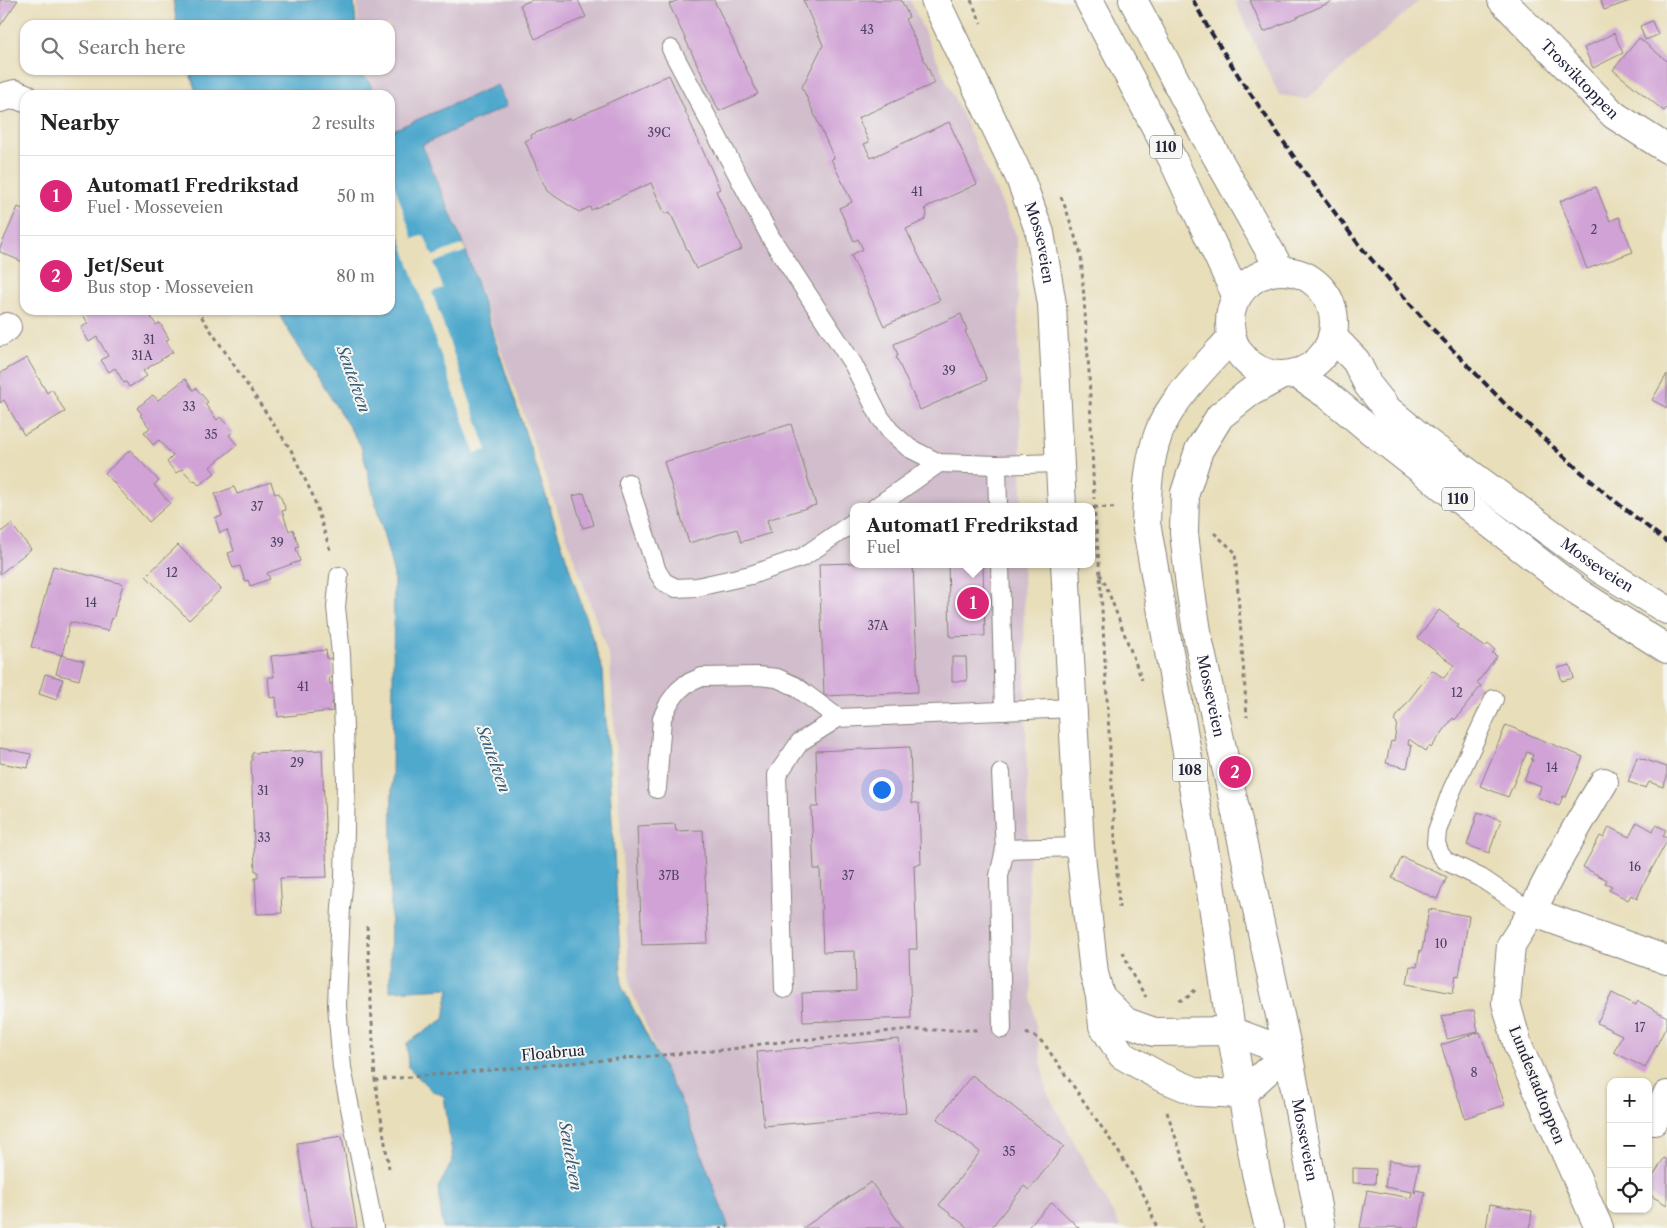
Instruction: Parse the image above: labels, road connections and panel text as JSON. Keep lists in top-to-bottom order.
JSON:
{
  "streets": {
    "main road": [
      "Trosviktoppen",
      "110",
      "Mosseveien",
      "108",
      "Lundestadtoppen"
    ],
    "path": ["Floabrua"]
  },
  "crossings": [
    ["110", "Mosseveien"]
  ],
  "water": ["Seutelven"],
  "house_numbers": [
    "43",
    "39C",
    "41",
    "2",
    "31",
    "31A",
    "39",
    "33",
    "35",
    "37",
    "39",
    "12",
    "14",
    "37A",
    "41",
    "12",
    "29",
    "14",
    "31",
    "33",
    "16",
    "37B",
    "37",
    "10",
    "17",
    "8",
    "35"
  ],
  "page": {
    "search": "Search here",
    "heading": ["Nearby", "2 results"],
    "list": [
      {
        "mark": "1",
        "name": "Automat1 Fredrikstad",
        "note": "Fuel · Mosseveien",
        "value": "50 m"
      },
      {
        "mark": "2",
        "name": "Jet/Seut",
        "note": "Bus stop · Mosseveien",
        "value": "80 m"
      }
    ],
    "popup": ["Automat1 Fredrikstad", "Fuel"],
    "pins": ["1", "2"],
    "map_buttons": ["+", "−"]
  }
}
